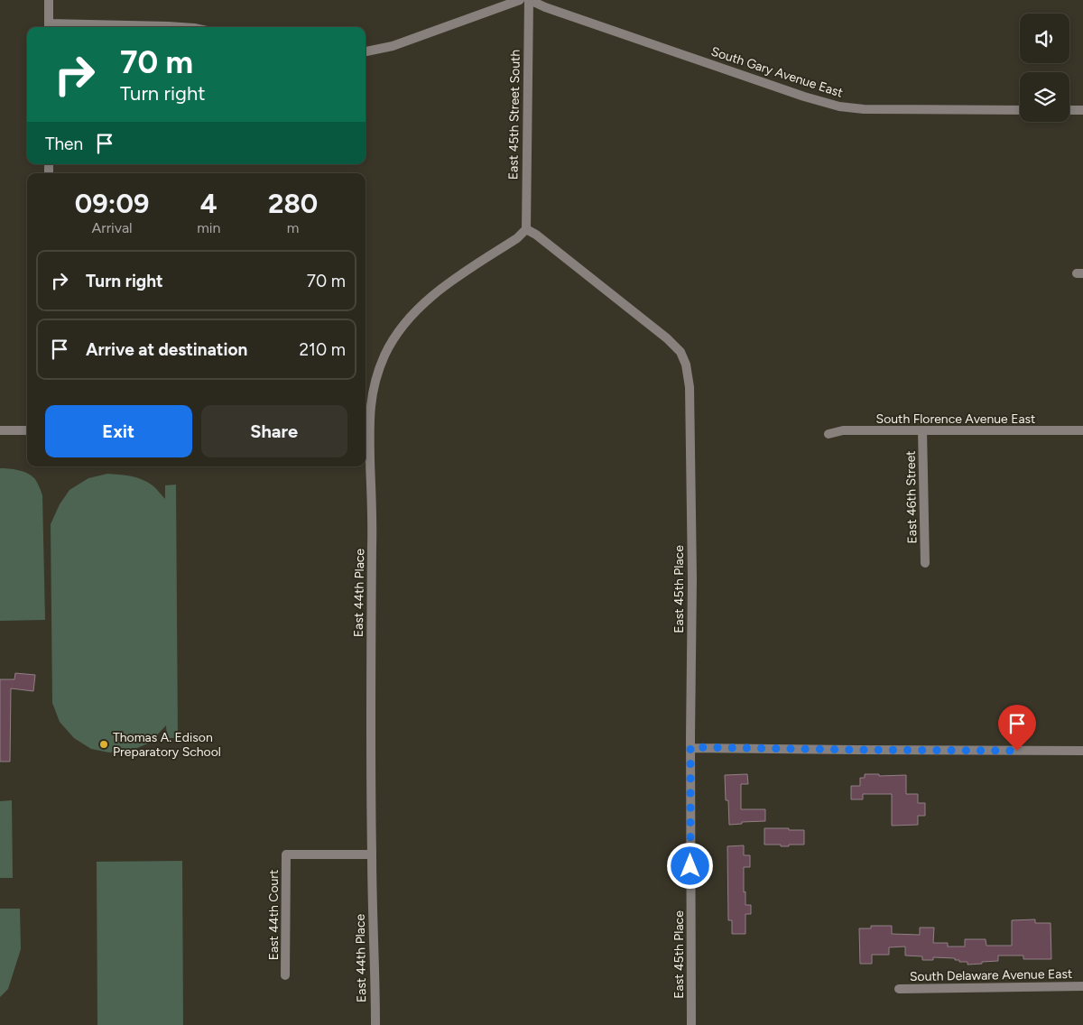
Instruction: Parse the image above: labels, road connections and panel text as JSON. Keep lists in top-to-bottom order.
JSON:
{
  "streets": {
    "street": [
      "South Gary Avenue East",
      "East 45th Street South",
      "South Florence Avenue East",
      "East 46th Street",
      "East 45th Place",
      "East 44th Place",
      "East 44th Court",
      "South Delaware Avenue East"
    ]
  },
  "crossings": [
    ["South Gary Avenue East", "East 45th Street South"],
    ["East 45th Street South", "East 45th Place"],
    ["East 45th Street South", "East 44th Place"],
    ["South Florence Avenue East", "East 46th Street"],
    ["East 45th Place", "East 44th Place"],
    ["East 44th Place", "East 44th Court"]
  ],
  "places": ["Thomas A. Edison Preparatory School"],
  "page": {
    "turn": ["70 m", "Turn right"],
    "then": "Then",
    "eta": [
      "09:09",
      "Arrival",
      "4",
      "min",
      "280",
      "m"
    ],
    "list": [
      {
        "name": "Turn right",
        "value": "70 m"
      },
      {
        "name": "Arrive at destination",
        "value": "210 m"
      }
    ],
    "buttons": ["Exit", "Share"]
  }
}
